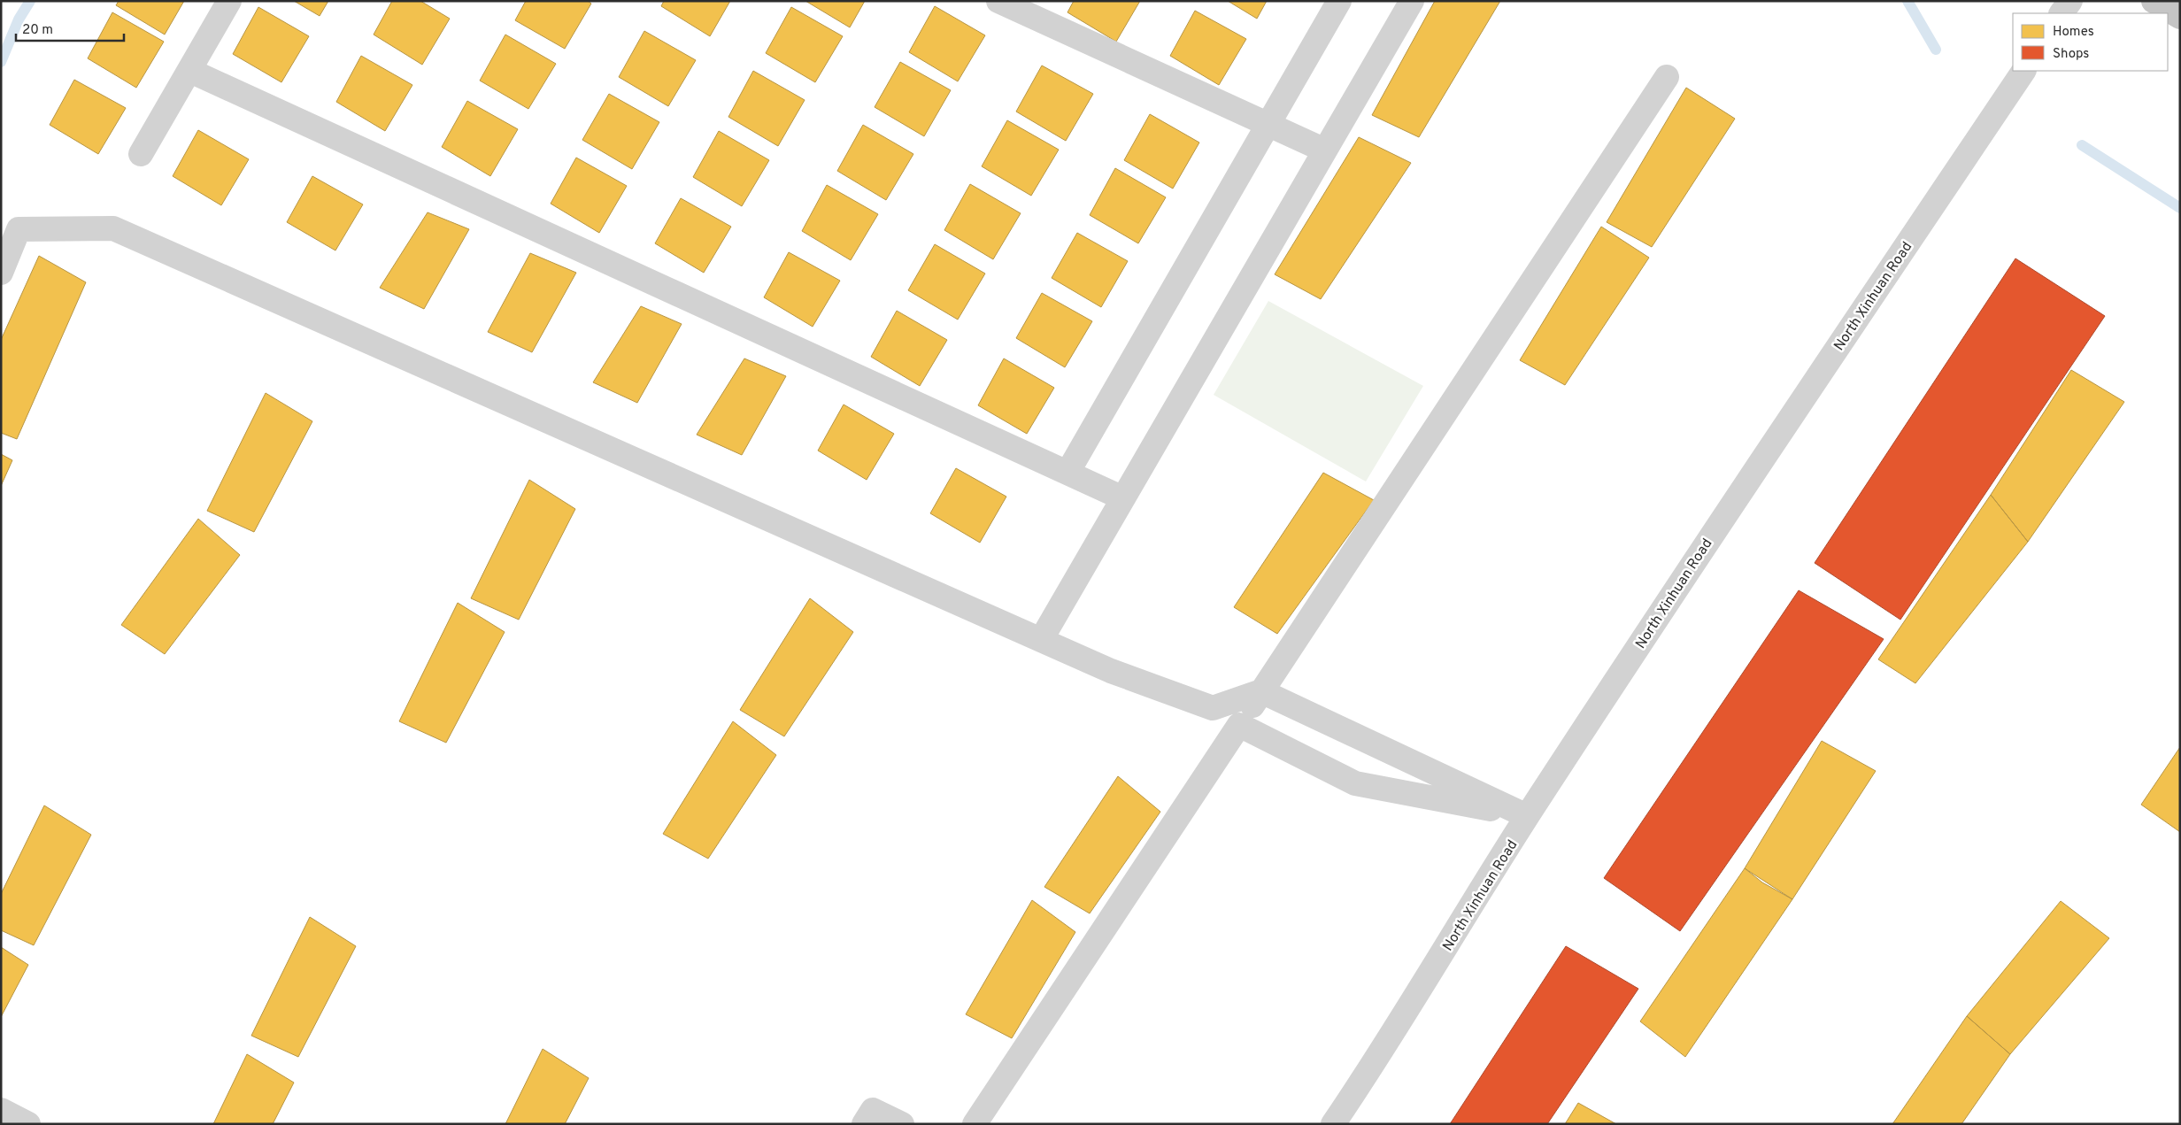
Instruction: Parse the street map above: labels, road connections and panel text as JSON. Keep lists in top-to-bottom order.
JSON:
{
  "streets": {
    "street": ["North Xinhuan Road"]
  },
  "legend": ["Homes", "Shops"],
  "scale_bar": "20 m"
}
